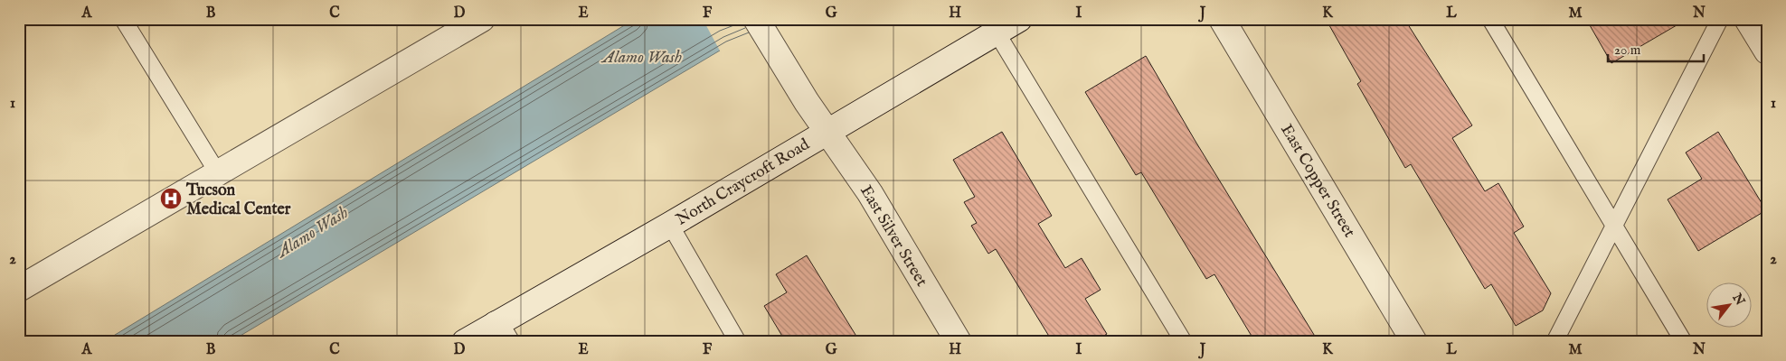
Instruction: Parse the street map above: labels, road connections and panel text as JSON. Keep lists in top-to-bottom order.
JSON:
{
  "streets": {
    "street": ["East Copper Street", "North Craycroft Road", "East Silver Street"]
  },
  "crossings": [
    ["North Craycroft Road", "East Silver Street"]
  ],
  "water": ["Alamo Wash"],
  "places": {
    "hospital": ["Tucson Medical Center"]
  },
  "scale_bar": "20 m",
  "north": "top right",
  "grid": {
    "columns": [
      "A",
      "B",
      "C",
      "D",
      "E",
      "F",
      "G",
      "H",
      "I",
      "J",
      "K",
      "L",
      "M",
      "N"
    ],
    "rows": ["1", "2"]
  }
}
